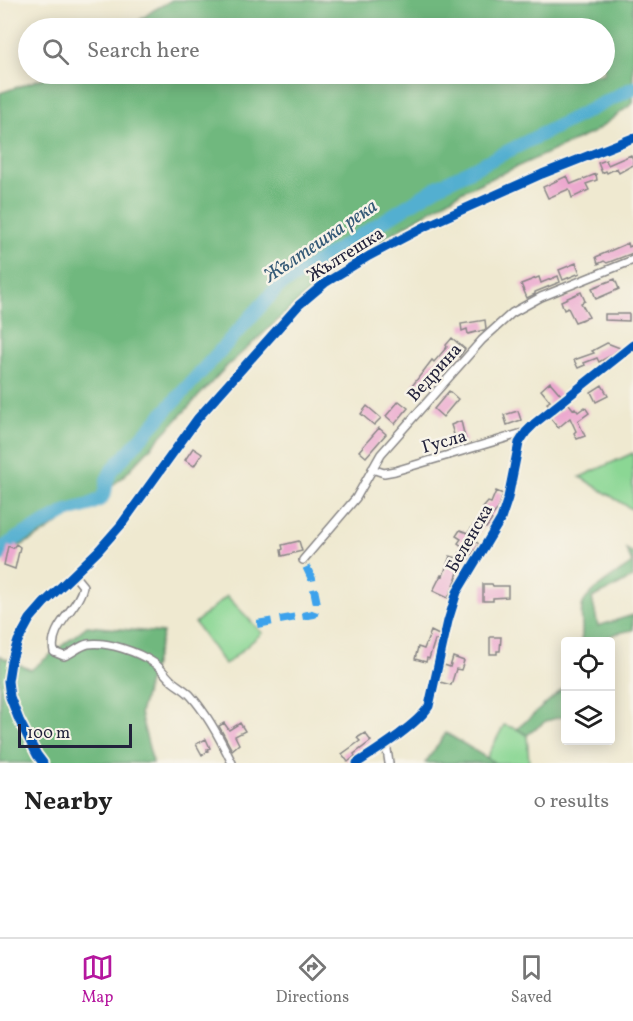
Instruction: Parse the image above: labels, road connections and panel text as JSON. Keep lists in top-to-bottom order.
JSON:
{
  "streets": {
    "main road": ["Жълтешка"],
    "street": ["Ведрина", "Гусла", "Беленска"]
  },
  "crossings": [
    ["Ведрина", "Гусла"],
    ["Гусла", "Беленска"]
  ],
  "water": ["Жълтешка река"],
  "scale_bar": "100 m",
  "page": {
    "search": "Search here",
    "scale": "100 m",
    "heading": ["Nearby", "0 results"],
    "nav": ["Map", "Directions", "Saved"]
  }
}
